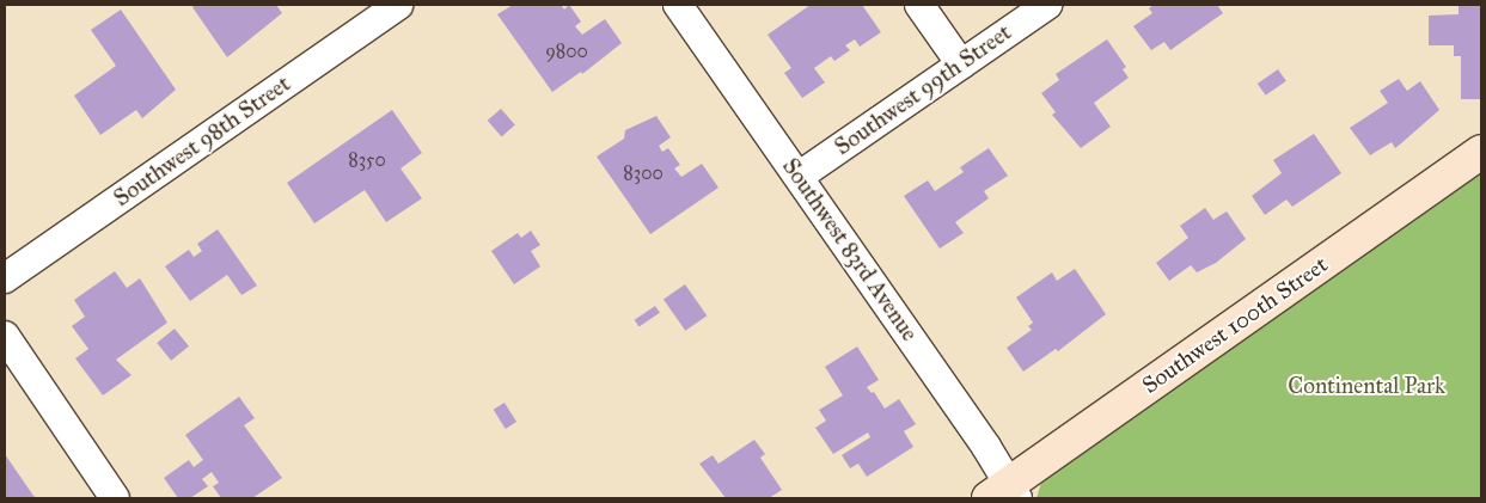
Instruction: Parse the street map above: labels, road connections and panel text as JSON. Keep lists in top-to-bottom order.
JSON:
{
  "streets": {
    "street": [
      "Southwest 99th Street",
      "Southwest 98th Street",
      "Southwest 83rd Avenue",
      "Southwest 100th Street"
    ]
  },
  "crossings": [
    ["Southwest 99th Street", "Southwest 83rd Avenue"],
    ["Southwest 83rd Avenue", "Southwest 100th Street"]
  ],
  "parks": ["Continental Park"],
  "house_numbers": ["9800", "8350", "8300"]
}
